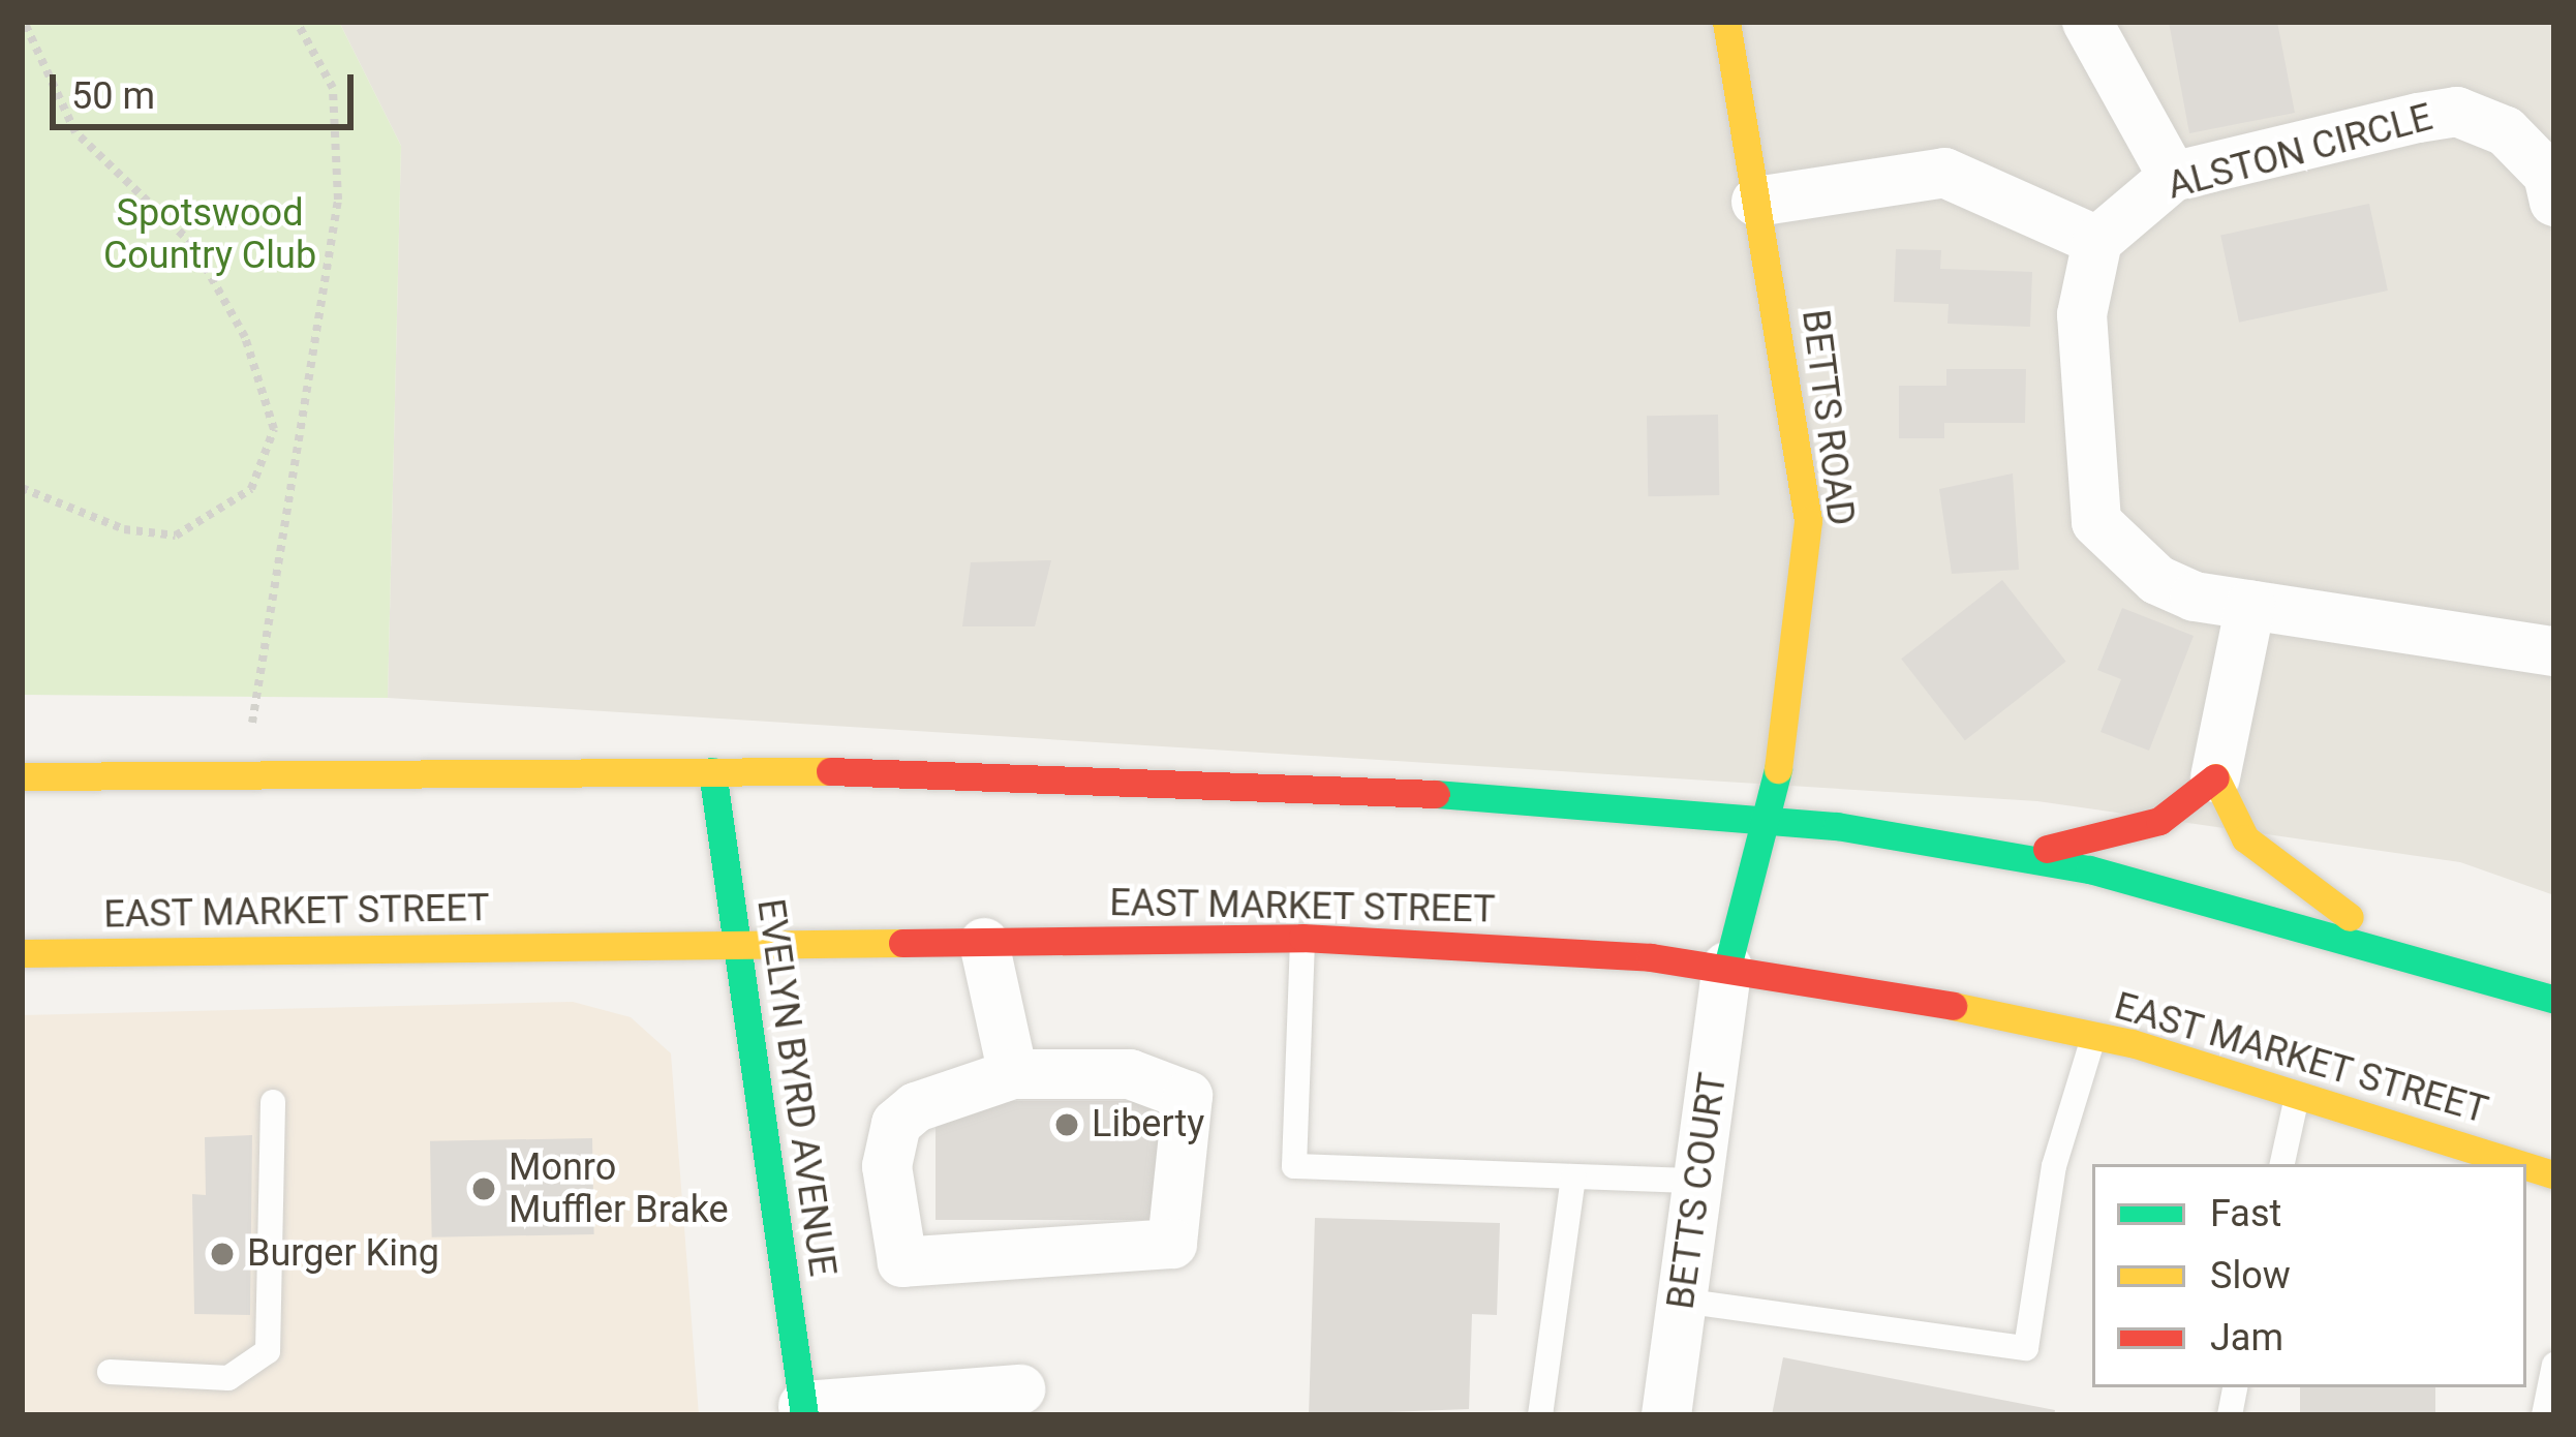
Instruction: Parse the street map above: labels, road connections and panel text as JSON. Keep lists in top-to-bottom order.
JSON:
{
  "streets": {
    "main road": ["BETTS ROAD", "EAST MARKET STREET", "EVELYN BYRD AVENUE"],
    "street": ["ALSTON CIRCLE", "BETTS COURT"]
  },
  "crossings": [
    ["BETTS ROAD", "EAST MARKET STREET"],
    ["BETTS ROAD", "BETTS COURT"],
    ["EAST MARKET STREET", "EVELYN BYRD AVENUE"],
    ["EAST MARKET STREET", "BETTS COURT"]
  ],
  "parks": ["Spotswood Country Club"],
  "places": ["Liberty", "Monro Muffler Brake", "Burger King"],
  "legend": ["Fast", "Slow", "Jam"],
  "scale_bar": "50 m"
}
